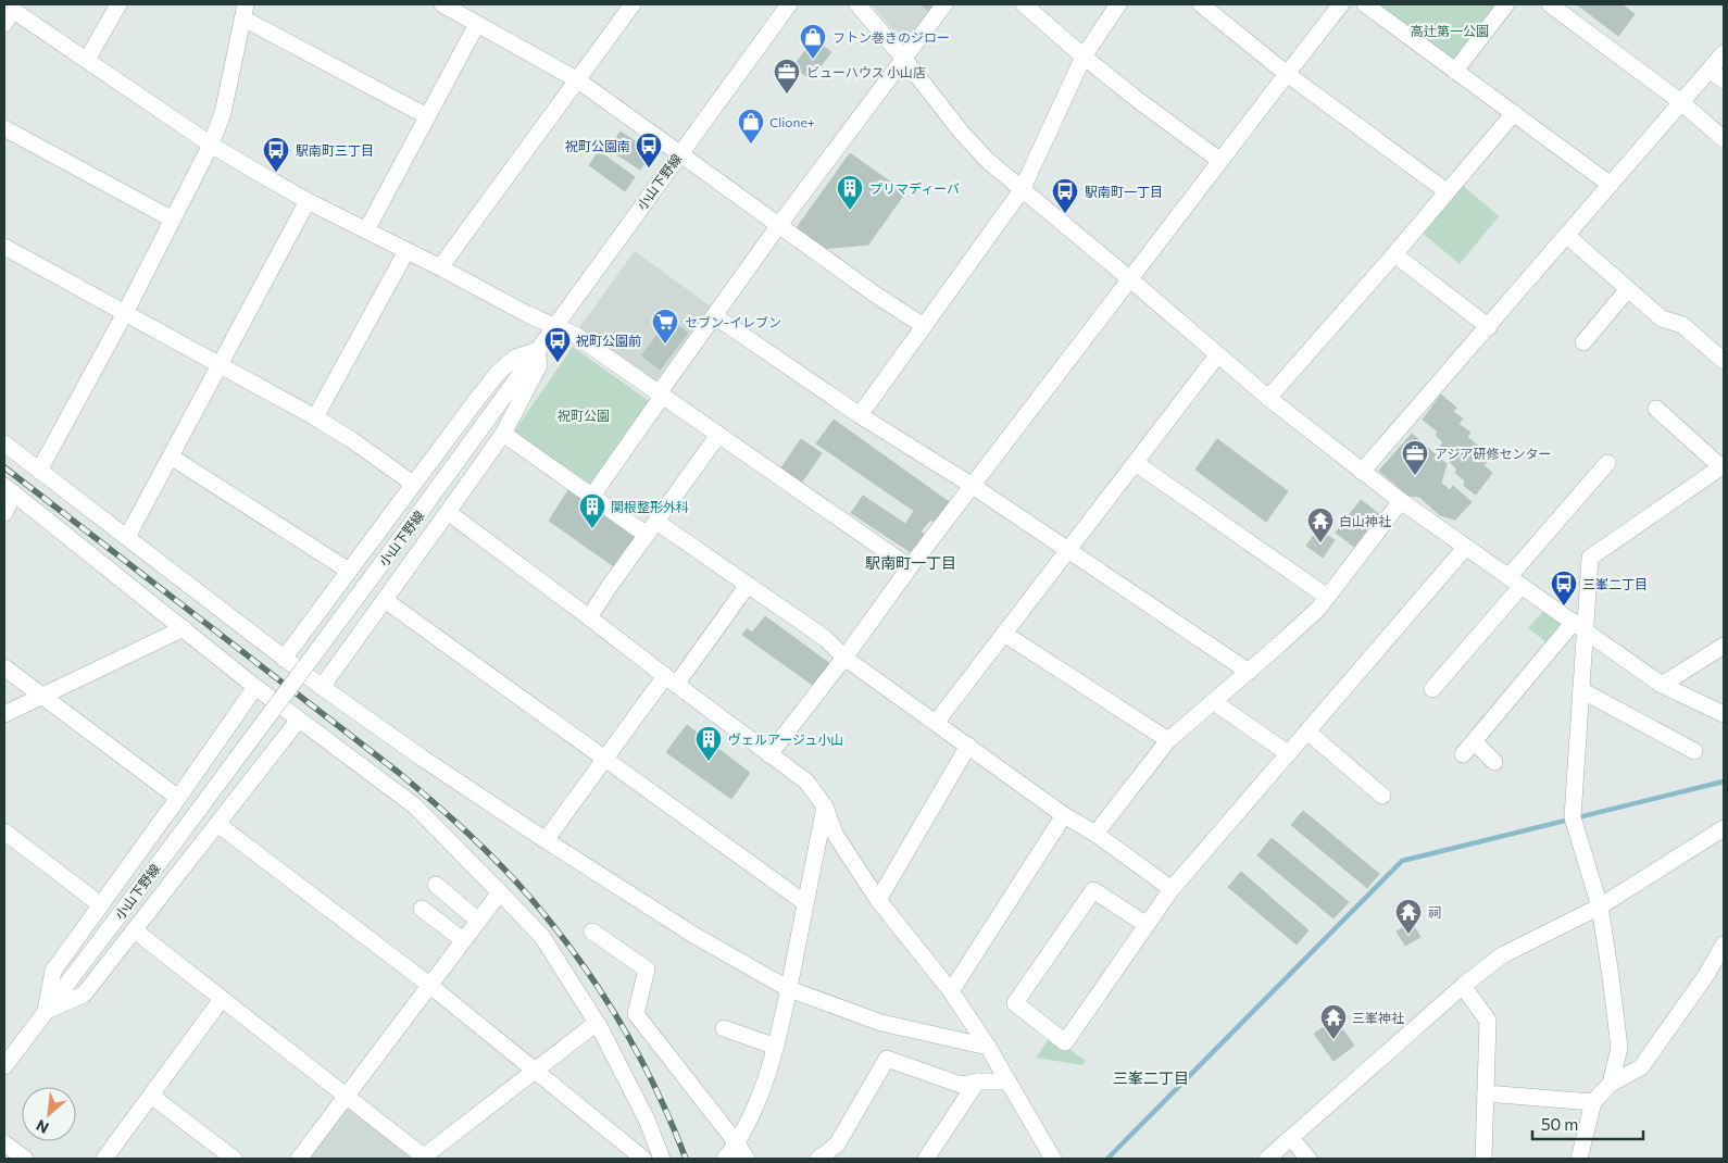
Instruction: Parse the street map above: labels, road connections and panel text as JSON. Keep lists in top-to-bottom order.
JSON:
{
  "streets": {
    "street": ["小山下野線"]
  },
  "districts": ["駅南町一丁目", "三峯二丁目"],
  "parks": ["高辻第一公園", "祝町公園"],
  "places": {
    "shop": ["フトン巻きのジロー", "Clione+"],
    "office": ["ビューハウス 小山店", "アジア研修センター"],
    "bus stop": [
      "祝町公園南",
      "駅南町三丁目",
      "駅南町一丁目",
      "祝町公園前",
      "三峯二丁目"
    ],
    "building": ["プリマディーバ", "関根整形外科", "ヴェルアージュ小山"],
    "supermarket": ["セブン-イレブン"],
    "temple": ["白山神社", "祠", "三峯神社"]
  },
  "scale_bar": "50 m",
  "north": "bottom left"
}
